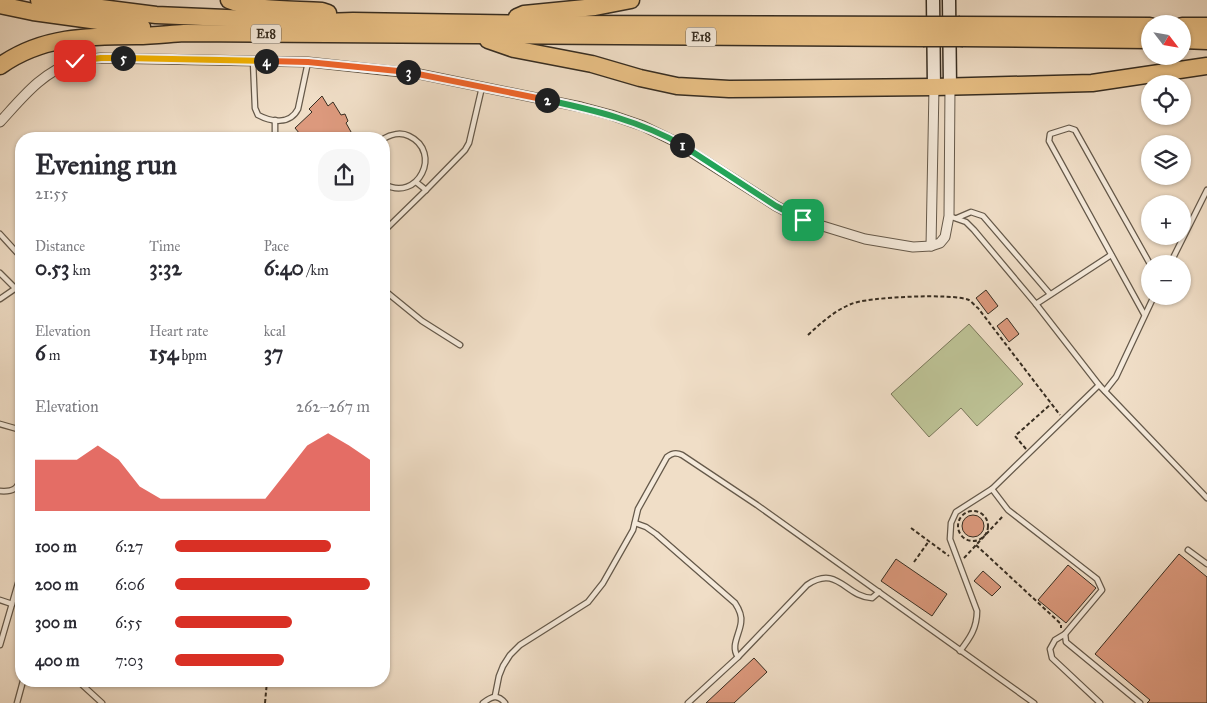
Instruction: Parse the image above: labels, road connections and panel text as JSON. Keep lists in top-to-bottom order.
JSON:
{
  "streets": {
    "highway": ["E18"]
  },
  "north": "bottom right",
  "page": {
    "map_buttons": ["+", "−"],
    "pins": [
      "5",
      "4",
      "3",
      "2",
      "1"
    ],
    "heading": ["Evening run", "21:55"],
    "stats": [
      ["Distance", "0.53 km"],
      ["Time", "3:32"],
      ["Pace", "6:40 /km"],
      ["Elevation", "6 m"],
      ["Heart rate", "154 bpm"],
      ["kcal", "37"]
    ],
    "chart": ["Elevation", "262–267 m"],
    "list": [
      {
        "name": "100 m",
        "note": "6:27"
      },
      {
        "name": "200 m",
        "note": "6:06"
      },
      {
        "name": "300 m",
        "note": "6:55"
      },
      {
        "name": "400 m",
        "note": "7:03"
      }
    ]
  }
}
